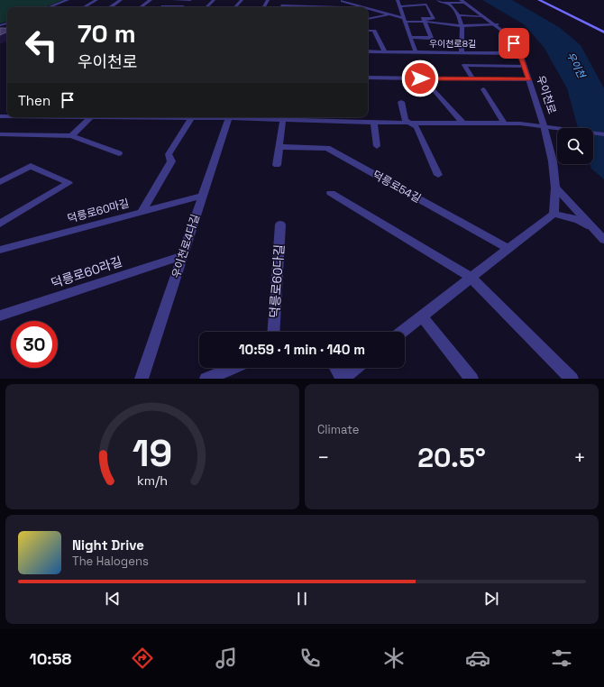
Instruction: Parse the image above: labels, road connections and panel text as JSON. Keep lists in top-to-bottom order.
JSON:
{
  "streets": {
    "street": [
      "우이천로8길",
      "우이천로",
      "덕릉로54길",
      "덕릉로60마길",
      "우이천로4다길",
      "덕릉로60라길",
      "덕릉로60다길"
    ]
  },
  "crossings": [
    ["우이천로8길", "우이천로"],
    ["덕릉로60마길", "우이천로4다길"],
    ["우이천로4다길", "덕릉로60라길"]
  ],
  "water": ["우이천"],
  "page": {
    "turn": ["70 m", "우이천로"],
    "then": "Then",
    "limit": "30",
    "trip": "10:59 · 1 min · 140 m",
    "tile": "Climate",
    "heat": ["−", "20.5°", "+"],
    "song": ["Night Drive", "The Halogens"],
    "tabs": "10:58",
    "gauge": ["19", "km/h"]
  }
}
